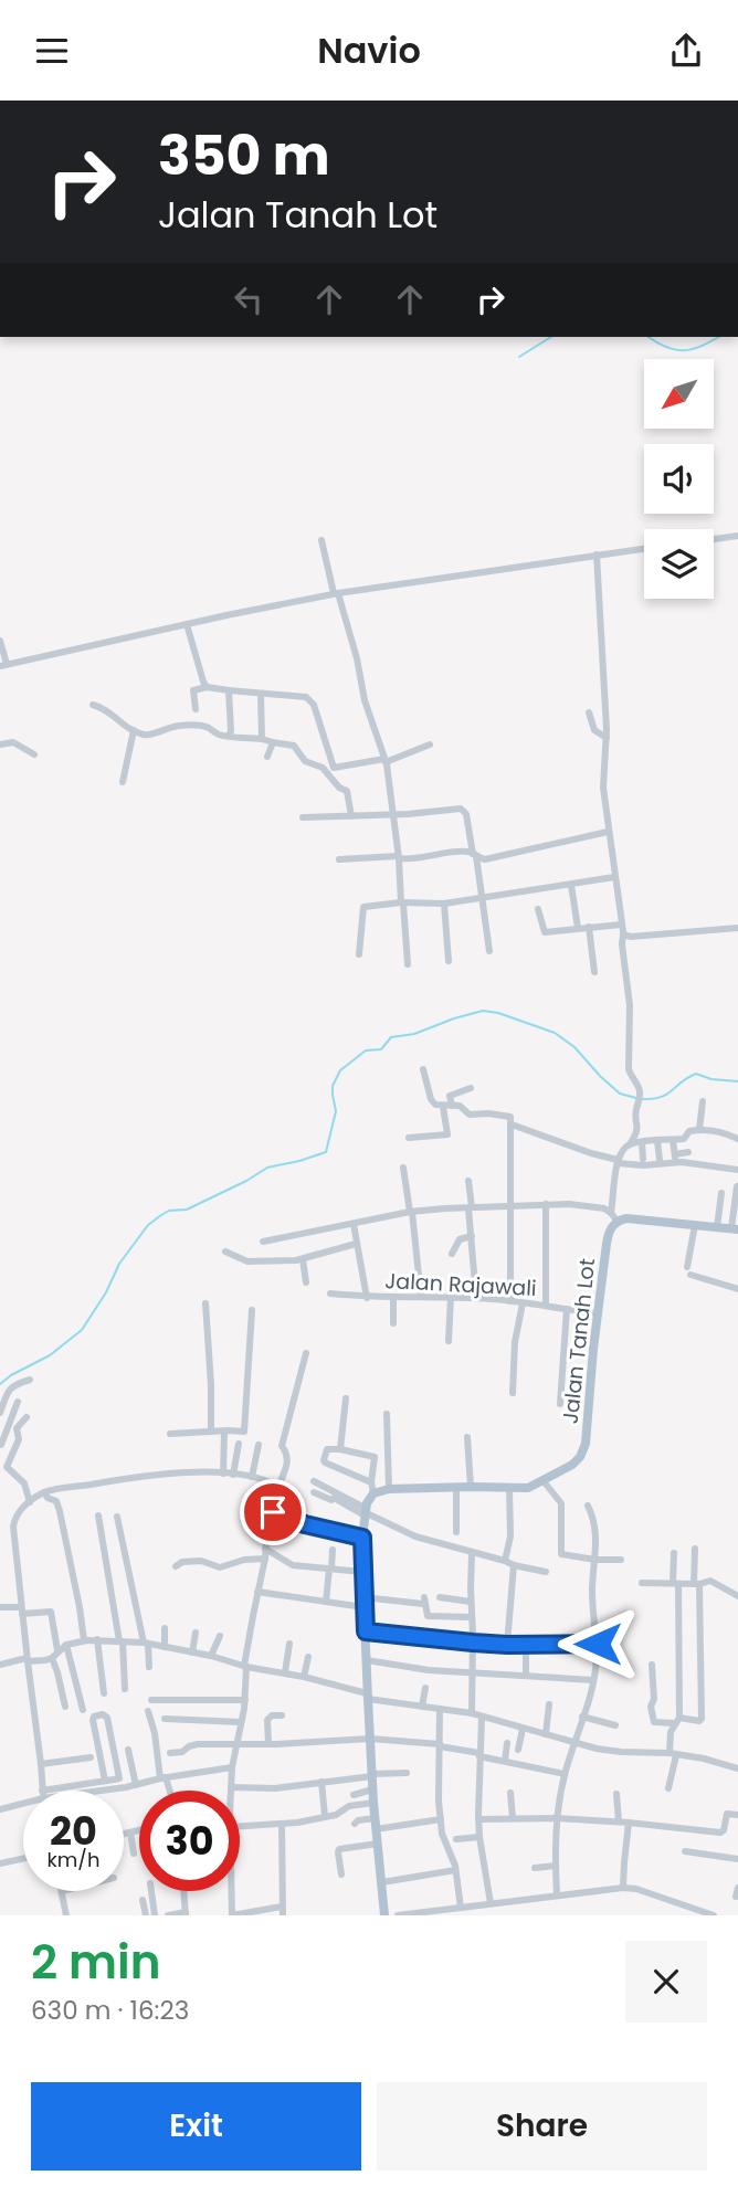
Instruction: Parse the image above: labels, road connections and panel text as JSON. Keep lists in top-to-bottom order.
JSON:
{
  "streets": {
    "main road": ["Jalan Tanah Lot"],
    "street": ["Jalan Rajawali"]
  },
  "crossings": [
    ["Jalan Rajawali", "Jalan Tanah Lot"]
  ],
  "north": "bottom left",
  "page": {
    "header": "Navio",
    "turn": ["350 m", "Jalan Tanah Lot"],
    "speed": "20 km/h",
    "limit": "30",
    "heading": ["2 min", "630 m · 16:23"],
    "buttons": ["Exit", "Share"]
  }
}
